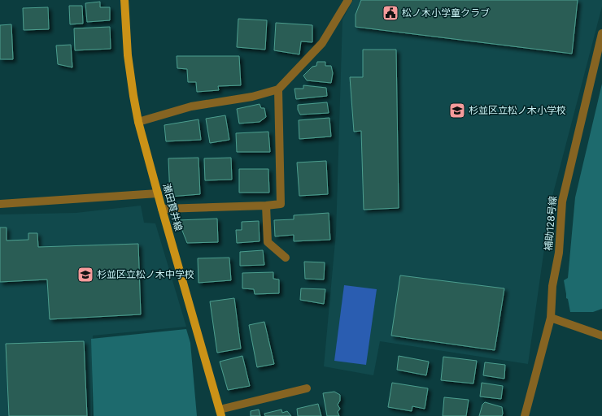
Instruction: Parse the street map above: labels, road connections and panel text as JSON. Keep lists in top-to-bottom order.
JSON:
{
  "streets": {
    "main road": ["瀬田貫井線"],
    "street": ["補助128号線"]
  },
  "places": {
    "public building": ["松ノ木小学童クラブ"],
    "school or university": ["杉並区立松ノ木小学校", "杉並区立松ノ木中学校"]
  }
}
